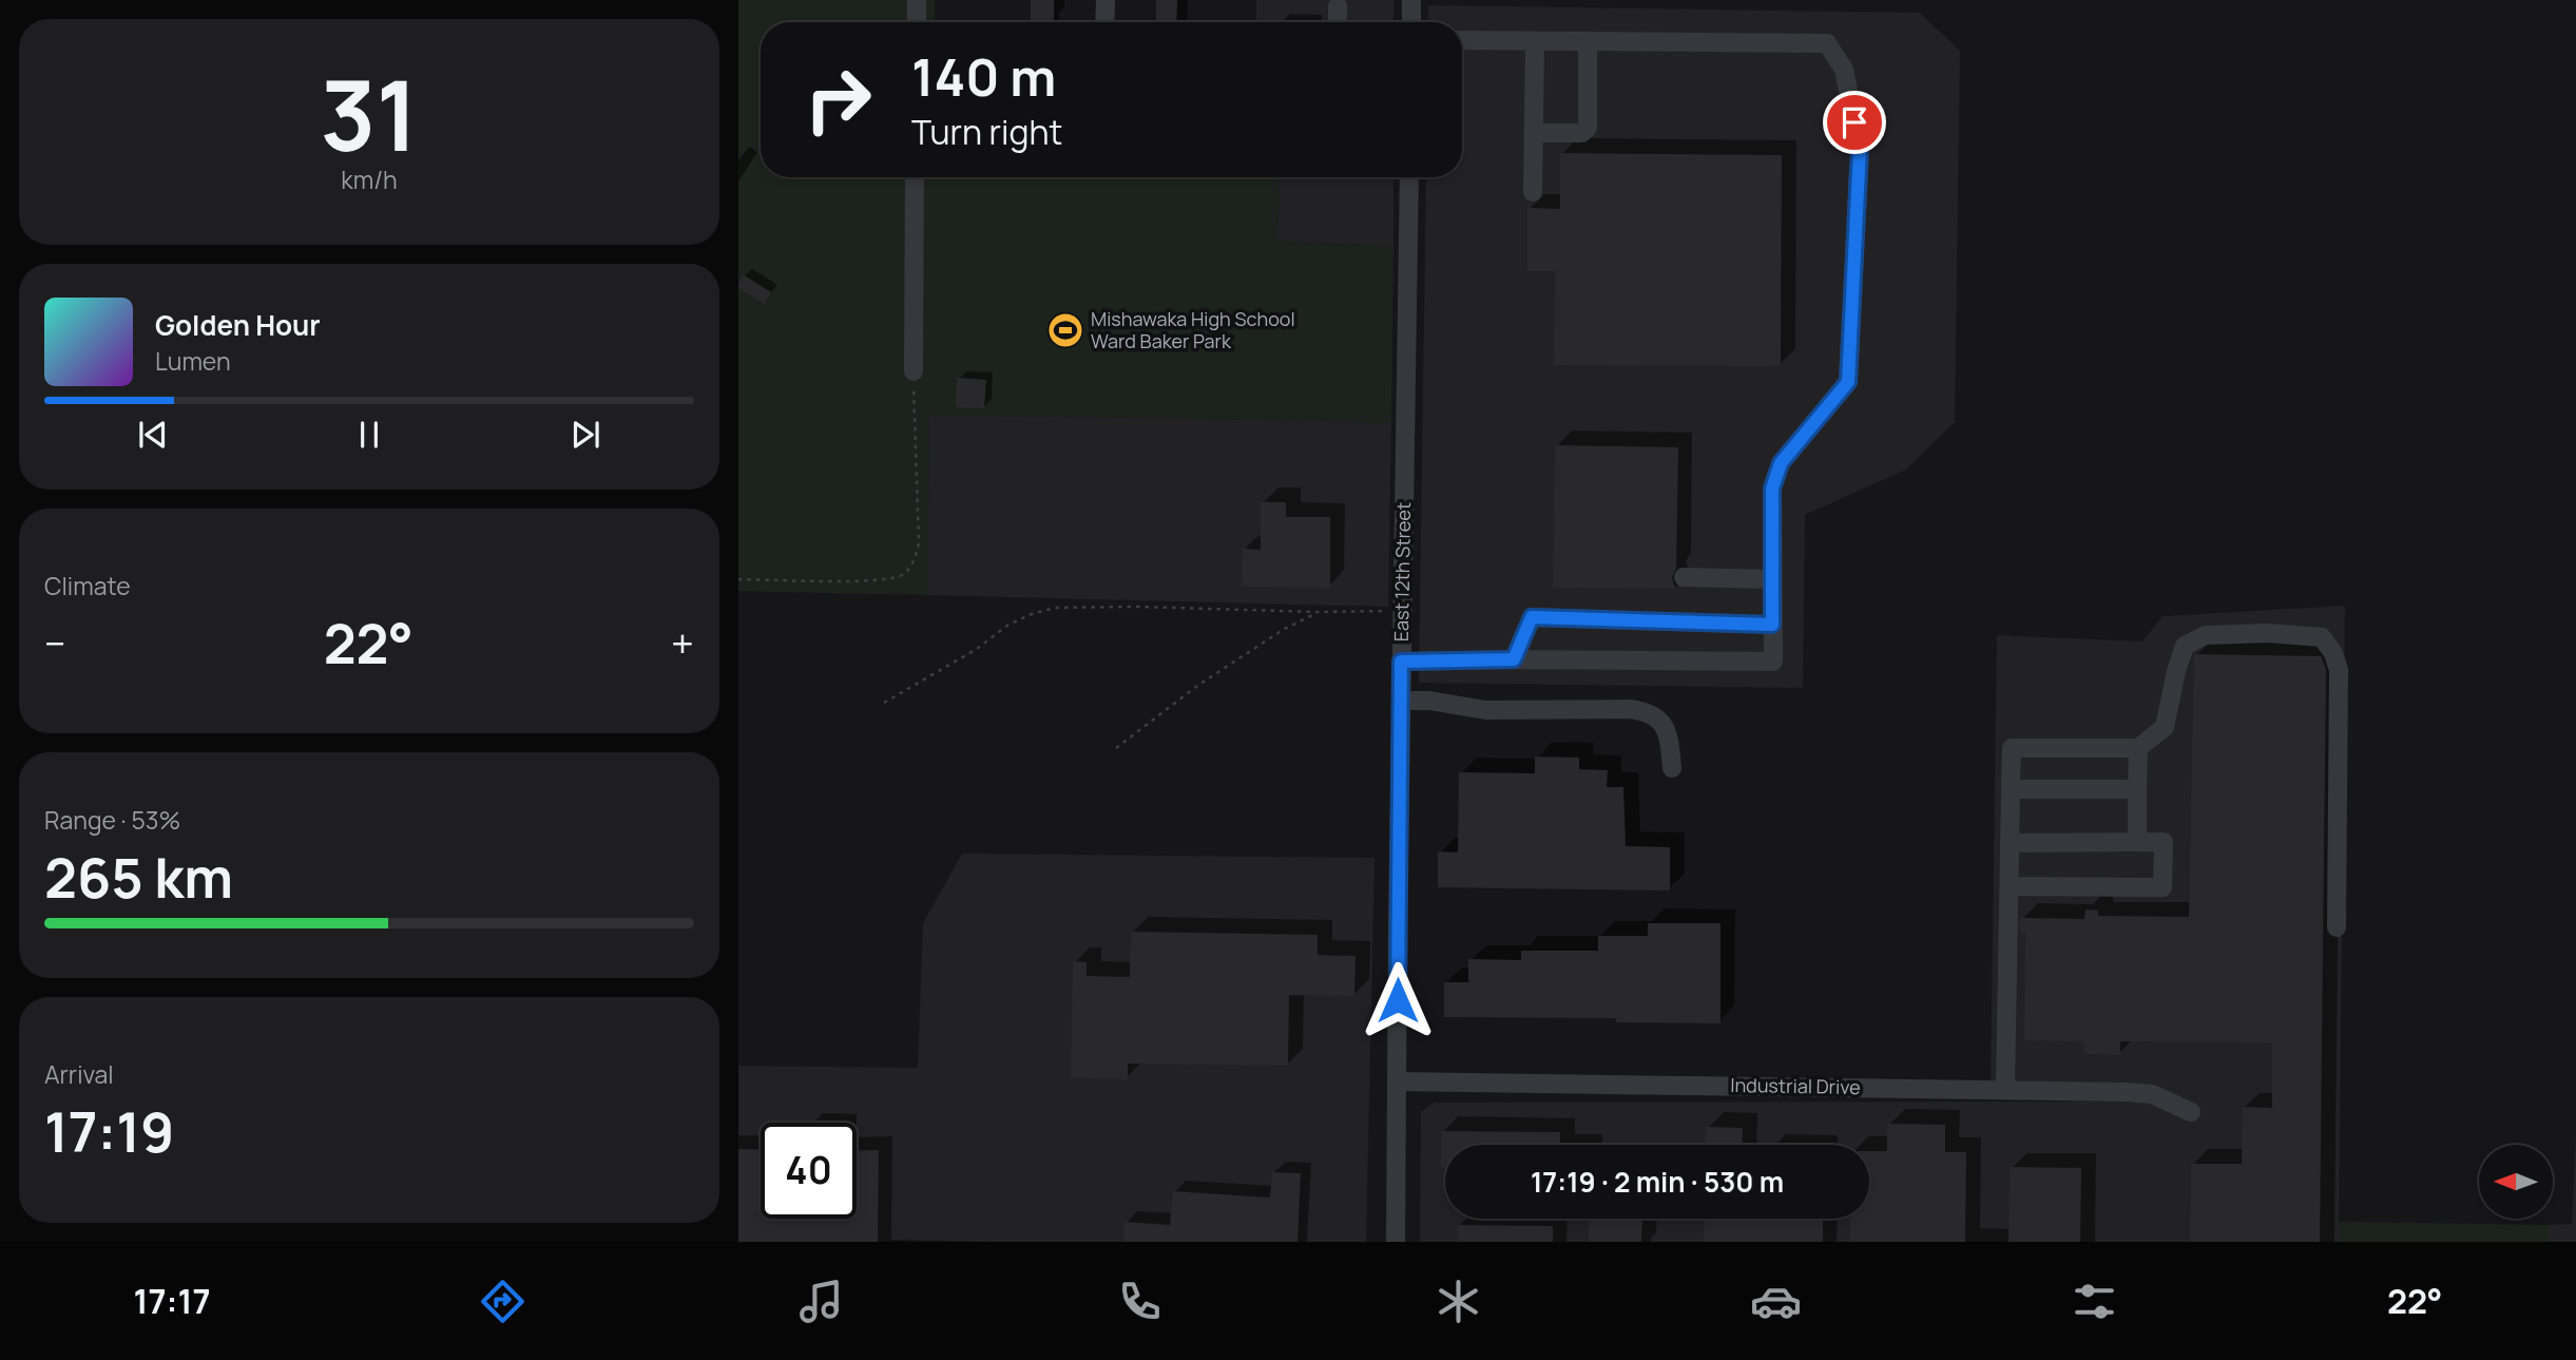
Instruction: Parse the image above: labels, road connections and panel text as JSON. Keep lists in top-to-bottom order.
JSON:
{
  "streets": {
    "street": ["East 12th Street", "Industrial Drive"]
  },
  "crossings": [
    ["East 12th Street", "Industrial Drive"]
  ],
  "places": {
    "sports": ["Mishawaka High School Ward Baker Park"]
  },
  "north": "left",
  "page": {
    "tile": [
      ["31", "km/h"],
      "Climate",
      ["Range · 53%", "265 km"],
      ["Arrival", "17:19"]
    ],
    "turn": ["140 m", "Turn right"],
    "song": ["Golden Hour", "Lumen"],
    "heat": ["−", "22°", "+"],
    "limit": "40",
    "trip": "17:19 · 2 min · 530 m",
    "tabs": ["17:17", "22°"]
  }
}
